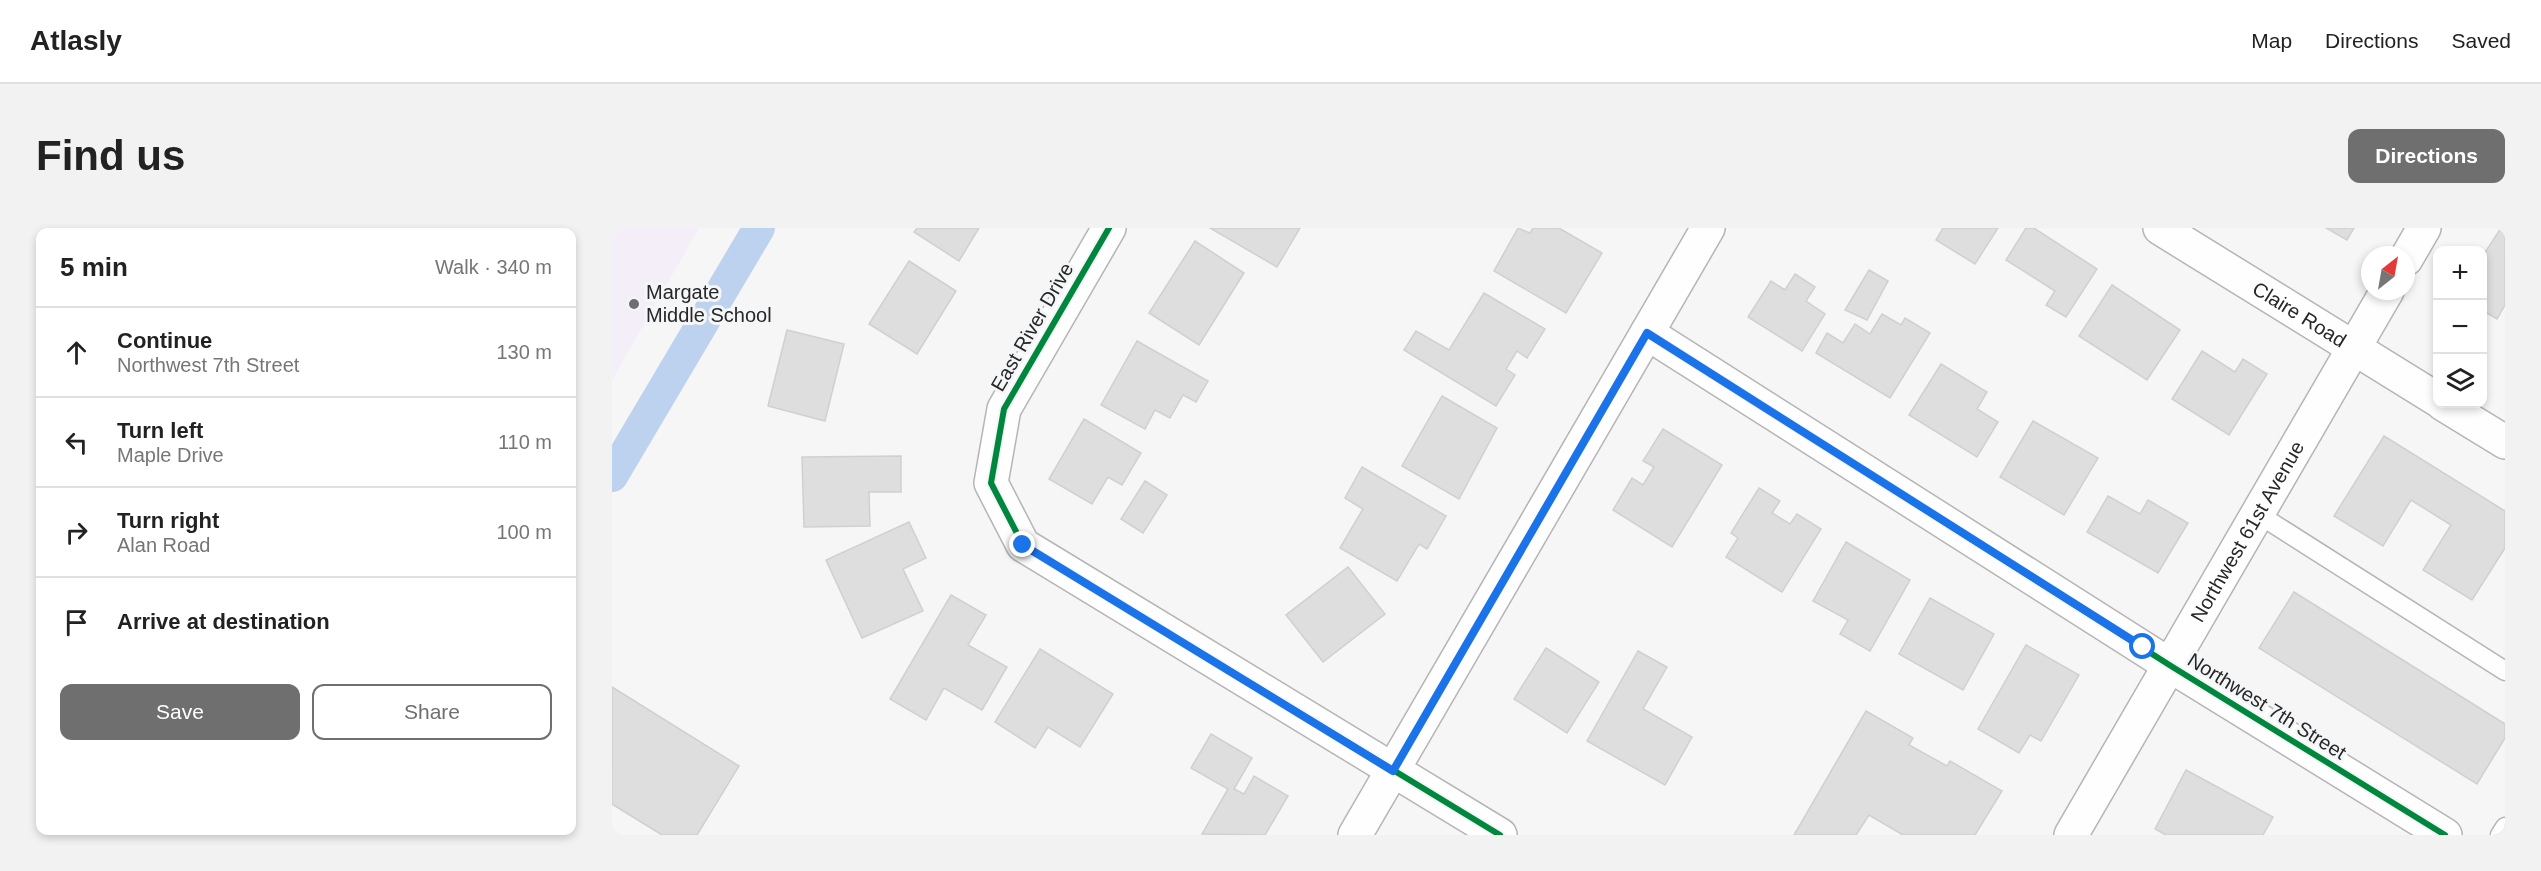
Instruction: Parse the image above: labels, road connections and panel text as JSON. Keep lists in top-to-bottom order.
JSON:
{
  "streets": {
    "street": [
      "Claire Road",
      "East River Drive",
      "Northwest 61st Avenue",
      "Northwest 7th Street"
    ]
  },
  "crossings": [
    ["Claire Road", "Northwest 61st Avenue"],
    ["Northwest 61st Avenue", "Northwest 7th Street"]
  ],
  "places": ["Margate Middle School"],
  "north": "top right",
  "page": {
    "header": "Atlasly",
    "nav": ["Map", "Directions", "Saved"],
    "buttons": [
      "Directions",
      ["Save", "Share"]
    ],
    "title": "Find us",
    "heading": ["5 min", "Walk · 340 m"],
    "map_buttons": ["+", "−"],
    "list": [
      ["Continue", "Northwest 7th Street", "130 m"],
      ["Turn left", "Maple Drive", "110 m"],
      ["Turn right", "Alan Road", "100 m"],
      "Arrive at destination"
    ]
  }
}
